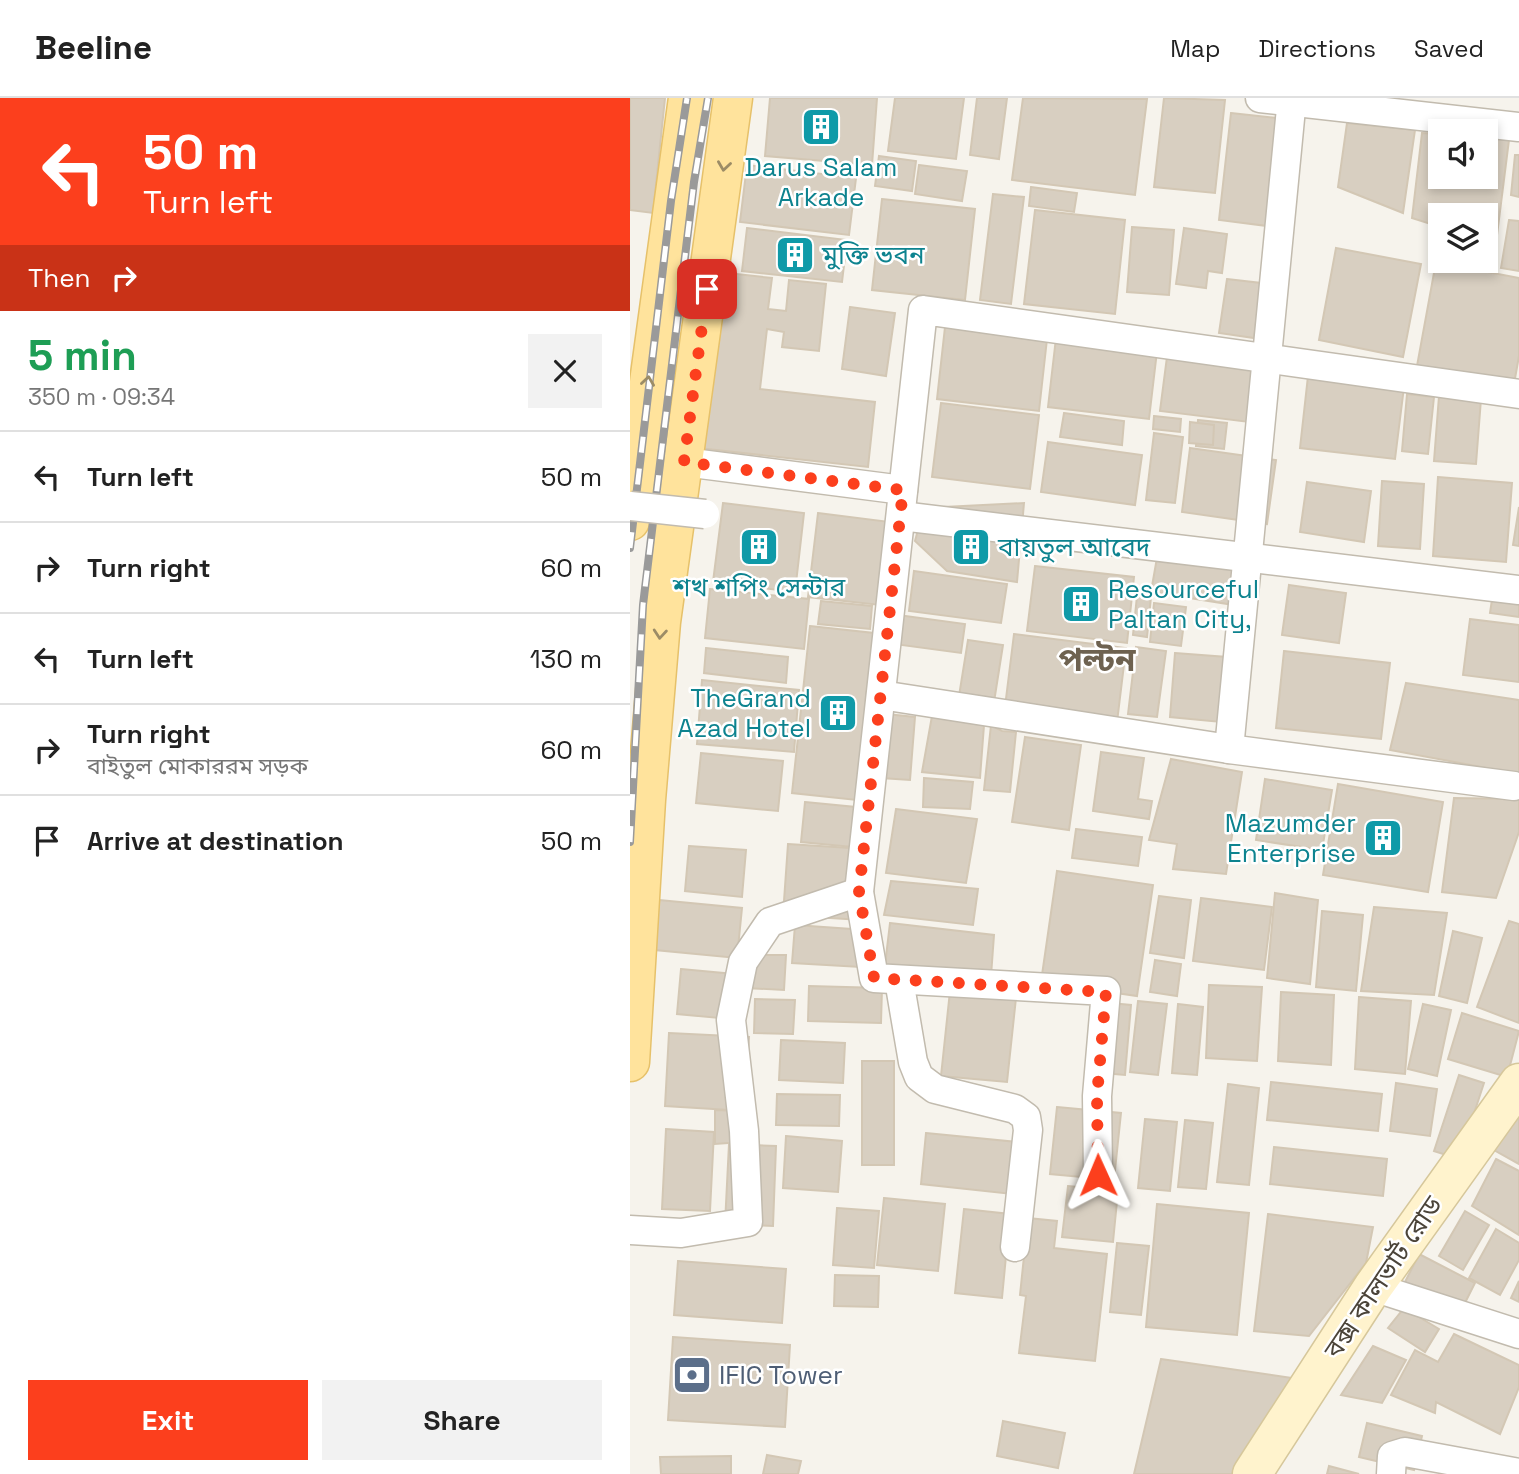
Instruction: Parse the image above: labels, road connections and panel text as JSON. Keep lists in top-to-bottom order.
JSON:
{
  "streets": {
    "street": ["বক্স কালভার্ট রোড"]
  },
  "districts": ["পল্টন"],
  "places": {
    "building": [
      "Darus Salam Arkade",
      "মুক্তি ভবন",
      "শখ শপিং সেন্টার",
      "বায়তুল আবেদ",
      "Resourceful Paltan City,",
      "TheGrand Azad Hotel",
      "Mazumder Enterprise"
    ],
    "bank": ["IFIC Tower"]
  },
  "page": {
    "header": "Beeline",
    "nav": ["Map", "Directions", "Saved"],
    "turn": ["50 m", "Turn left"],
    "then": "Then",
    "heading": ["5 min", "350 m · 09:34"],
    "list": [
      {
        "name": "Turn left",
        "value": "50 m"
      },
      {
        "name": "Turn right",
        "value": "60 m"
      },
      {
        "name": "Turn left",
        "value": "130 m"
      },
      {
        "name": "Turn right",
        "note": "বাইতুল মোকাররম সড়ক",
        "value": "60 m"
      },
      {
        "name": "Arrive at destination",
        "value": "50 m"
      }
    ],
    "buttons": ["Exit", "Share"]
  }
}
